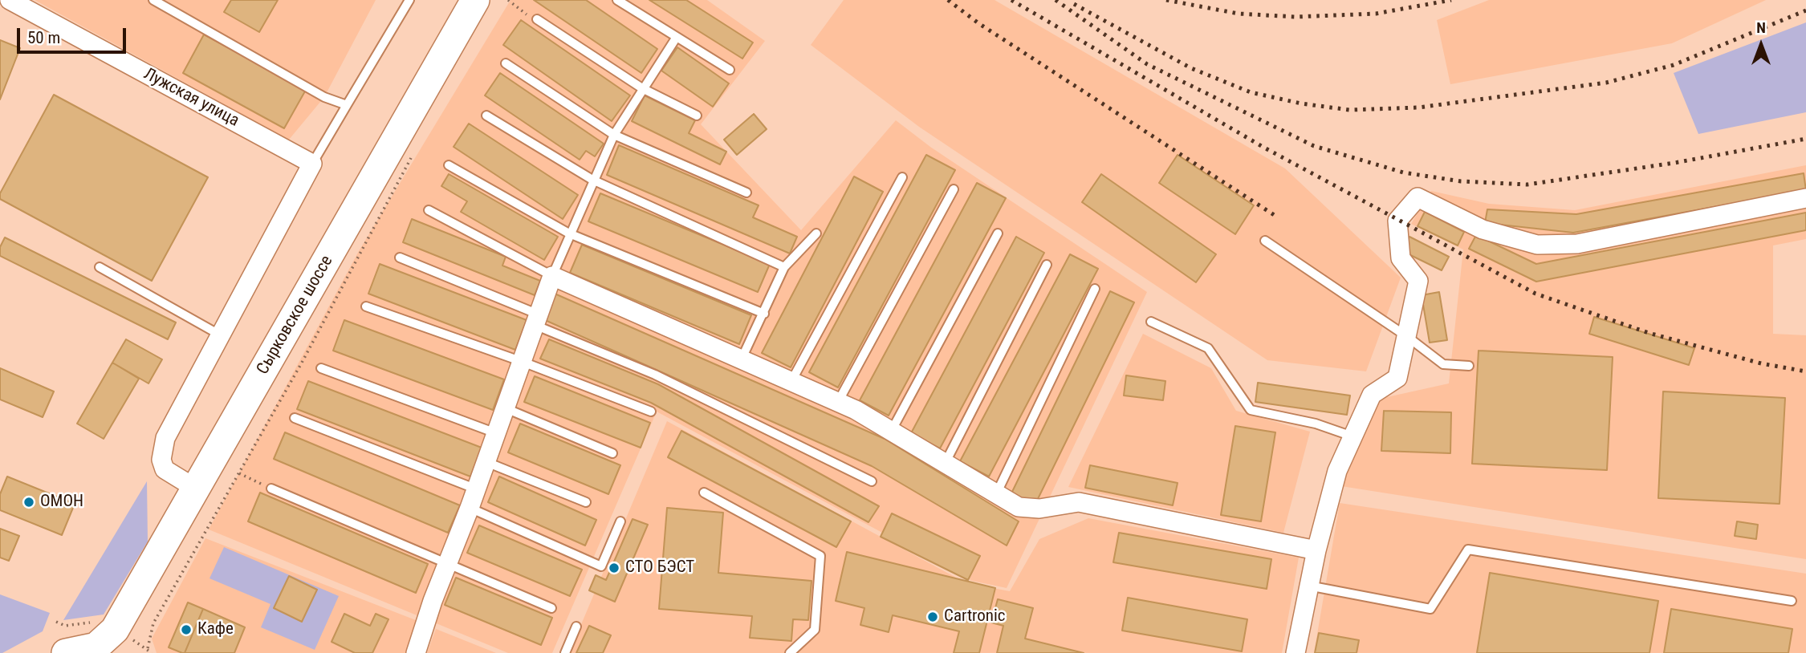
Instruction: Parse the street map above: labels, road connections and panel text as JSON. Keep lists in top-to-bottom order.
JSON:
{
  "streets": {
    "main road": ["Сырковское шоссе"],
    "street": ["Лужская улица"]
  },
  "places": [
    "ОМОН",
    "СТО БЭСТ",
    "Cartronic",
    "Кафе"
  ],
  "scale_bar": "50 m",
  "north": "top"
}
